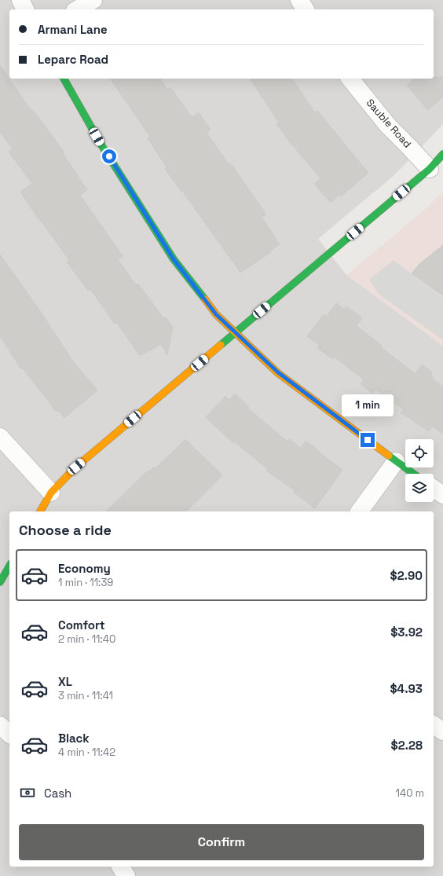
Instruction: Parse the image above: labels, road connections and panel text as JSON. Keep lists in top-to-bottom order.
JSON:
{
  "streets": {
    "street": ["Sauble Road"]
  },
  "page": {
    "banner": ["Armani Lane", "Leparc Road"],
    "bubble": "1 min",
    "heading": "Choose a ride",
    "list": [
      {
        "name": "Economy",
        "note": "1 min · 11:39",
        "value": "$2.90"
      },
      {
        "name": "Comfort",
        "note": "2 min · 11:40",
        "value": "$3.92"
      },
      {
        "name": "XL",
        "note": "3 min · 11:41",
        "value": "$4.93"
      },
      {
        "name": "Black",
        "note": "4 min · 11:42",
        "value": "$2.28"
      }
    ],
    "pay": ["Cash", "140 m"],
    "buttons": "Confirm"
  }
}
